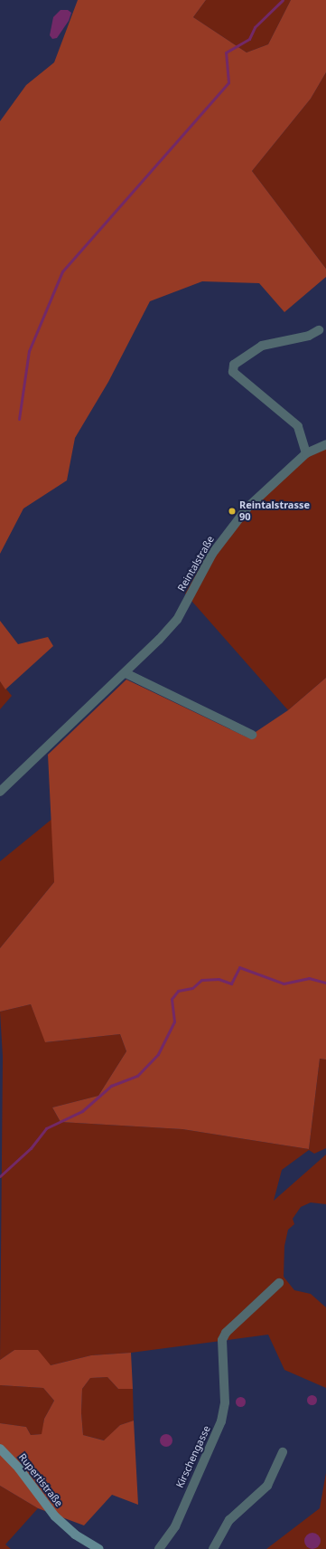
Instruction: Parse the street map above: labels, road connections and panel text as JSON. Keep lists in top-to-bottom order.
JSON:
{
  "streets": {
    "main road": ["Rupertistraße"],
    "street": ["Reintalstraße", "Kirschengasse"]
  },
  "places": ["Reintalstrasse 90"]
}
